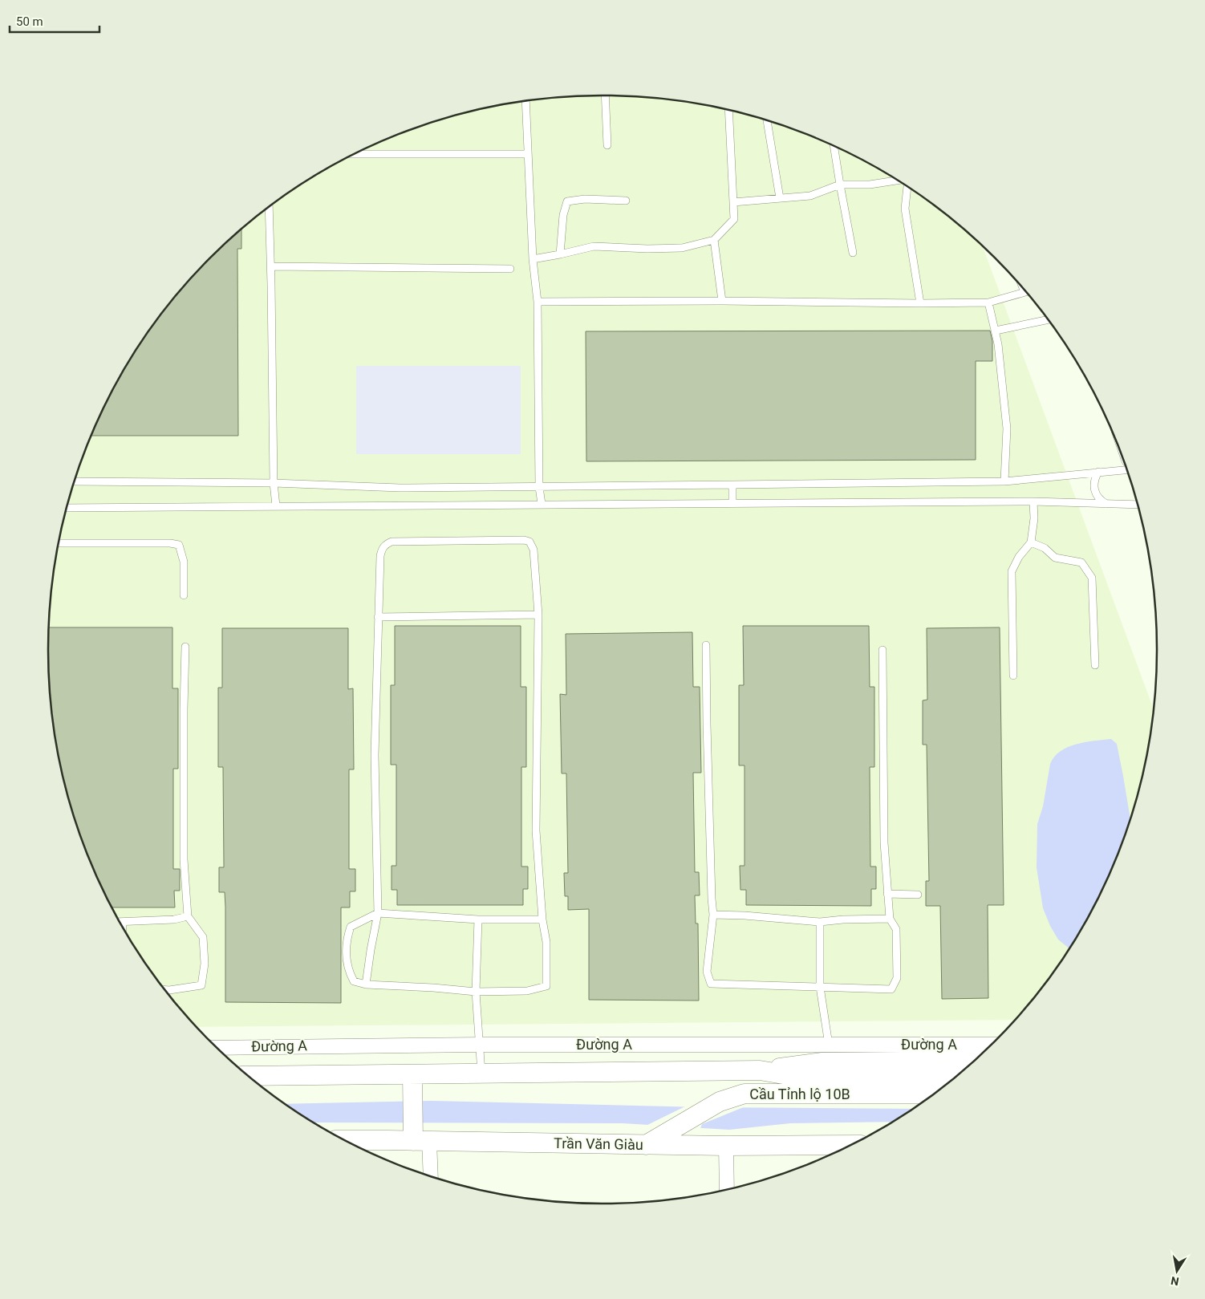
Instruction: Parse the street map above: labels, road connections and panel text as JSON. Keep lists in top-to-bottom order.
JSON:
{
  "streets": {
    "main road": ["Cầu Tỉnh lộ 10B", "Trần Văn Giàu"],
    "street": ["Đường A"]
  },
  "crossings": [
    ["Cầu Tỉnh lộ 10B", "Trần Văn Giàu"]
  ],
  "scale_bar": "50 m",
  "north": "bottom"
}
